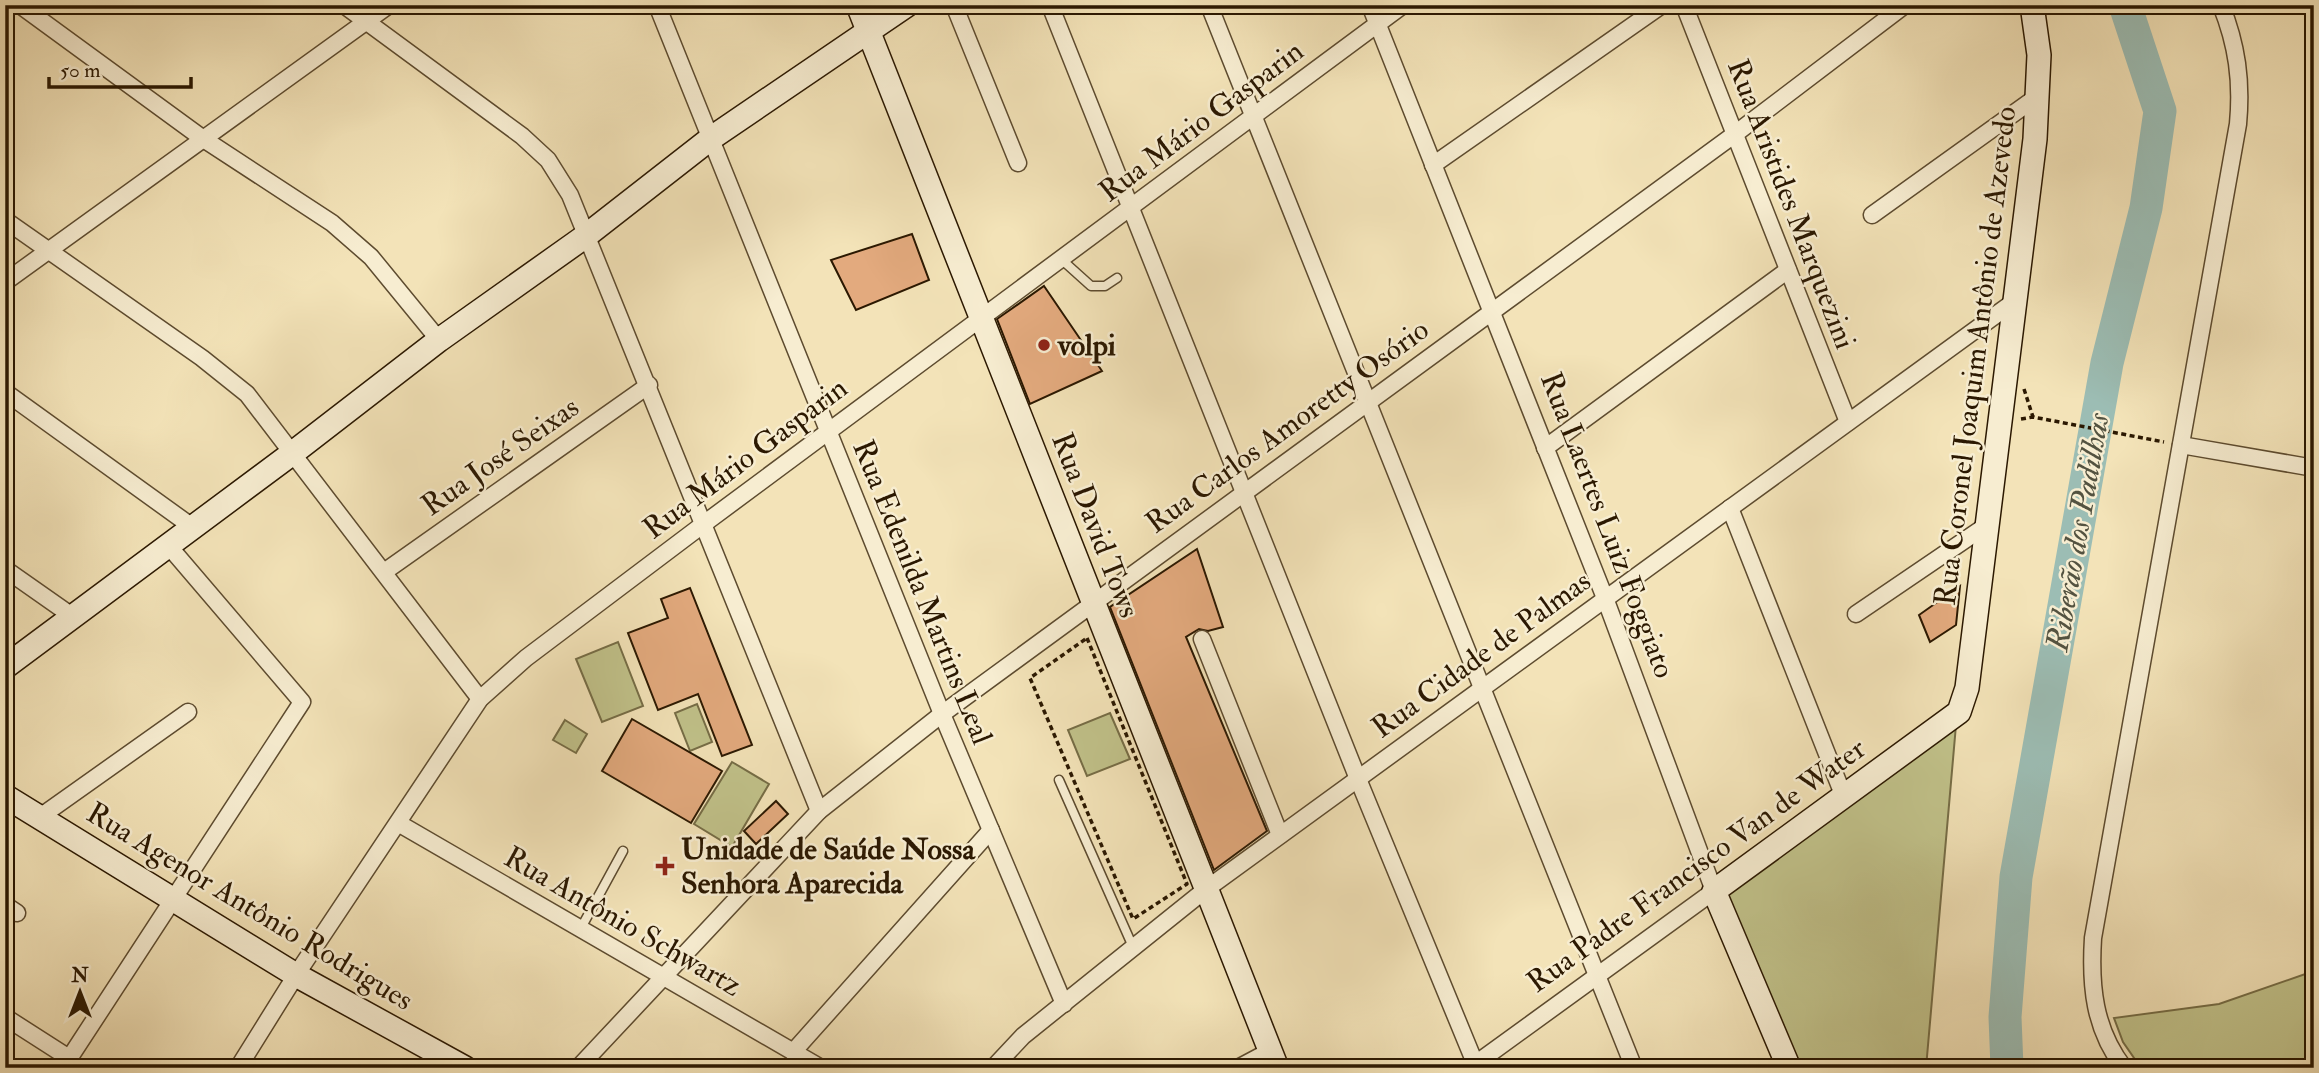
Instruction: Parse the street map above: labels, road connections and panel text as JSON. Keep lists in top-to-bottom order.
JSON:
{
  "streets": {
    "street": [
      "Rua Mário Gasparin",
      "Rua Aristides Marquezini",
      "Rua Coronel Joaquim Antônio de Azevedo",
      "Rua Carlos Amoretty Osório",
      "Rua José Seixas",
      "Rua David Tows",
      "Rua Laertes Luiz Foggiato",
      "Rua Edenilda Martins Leal",
      "Rua Cidade de Palmas",
      "Rua Padre Francisco Van de Water",
      "Rua Agenor Antônio Rodrigues",
      "Rua Antônio Schwartz"
    ]
  },
  "crossings": [
    ["Rua Mário Gasparin", "Rua David Tows"],
    ["Rua Mário Gasparin", "Rua Laertes Luiz Foggiato"],
    ["Rua Mário Gasparin", "Rua Edenilda Martins Leal"],
    ["Rua Mário Gasparin", "Rua Agenor Antônio Rodrigues"],
    ["Rua Mário Gasparin", "Rua Antônio Schwartz"],
    ["Rua Aristides Marquezini", "Rua Carlos Amoretty Osório"],
    ["Rua Aristides Marquezini", "Rua Cidade de Palmas"],
    ["Rua Coronel Joaquim Antônio de Azevedo", "Rua Cidade de Palmas"],
    ["Rua Coronel Joaquim Antônio de Azevedo", "Rua Padre Francisco Van de Water"],
    ["Rua Carlos Amoretty Osório", "Rua David Tows"],
    ["Rua Carlos Amoretty Osório", "Rua Laertes Luiz Foggiato"],
    ["Rua Carlos Amoretty Osório", "Rua Edenilda Martins Leal"],
    ["Rua Carlos Amoretty Osório", "Rua Antônio Schwartz"],
    ["Rua David Tows", "Rua Cidade de Palmas"],
    ["Rua Laertes Luiz Foggiato", "Rua Cidade de Palmas"],
    ["Rua Laertes Luiz Foggiato", "Rua Padre Francisco Van de Water"],
    ["Rua Edenilda Martins Leal", "Rua Cidade de Palmas"]
  ],
  "water": ["Riberão dos Padilhas"],
  "places": {
    "other": ["volpi"],
    "health": ["Unidade de Saúde Nossa Senhora Aparecida"]
  },
  "scale_bar": "50 m",
  "north": "top"
}
